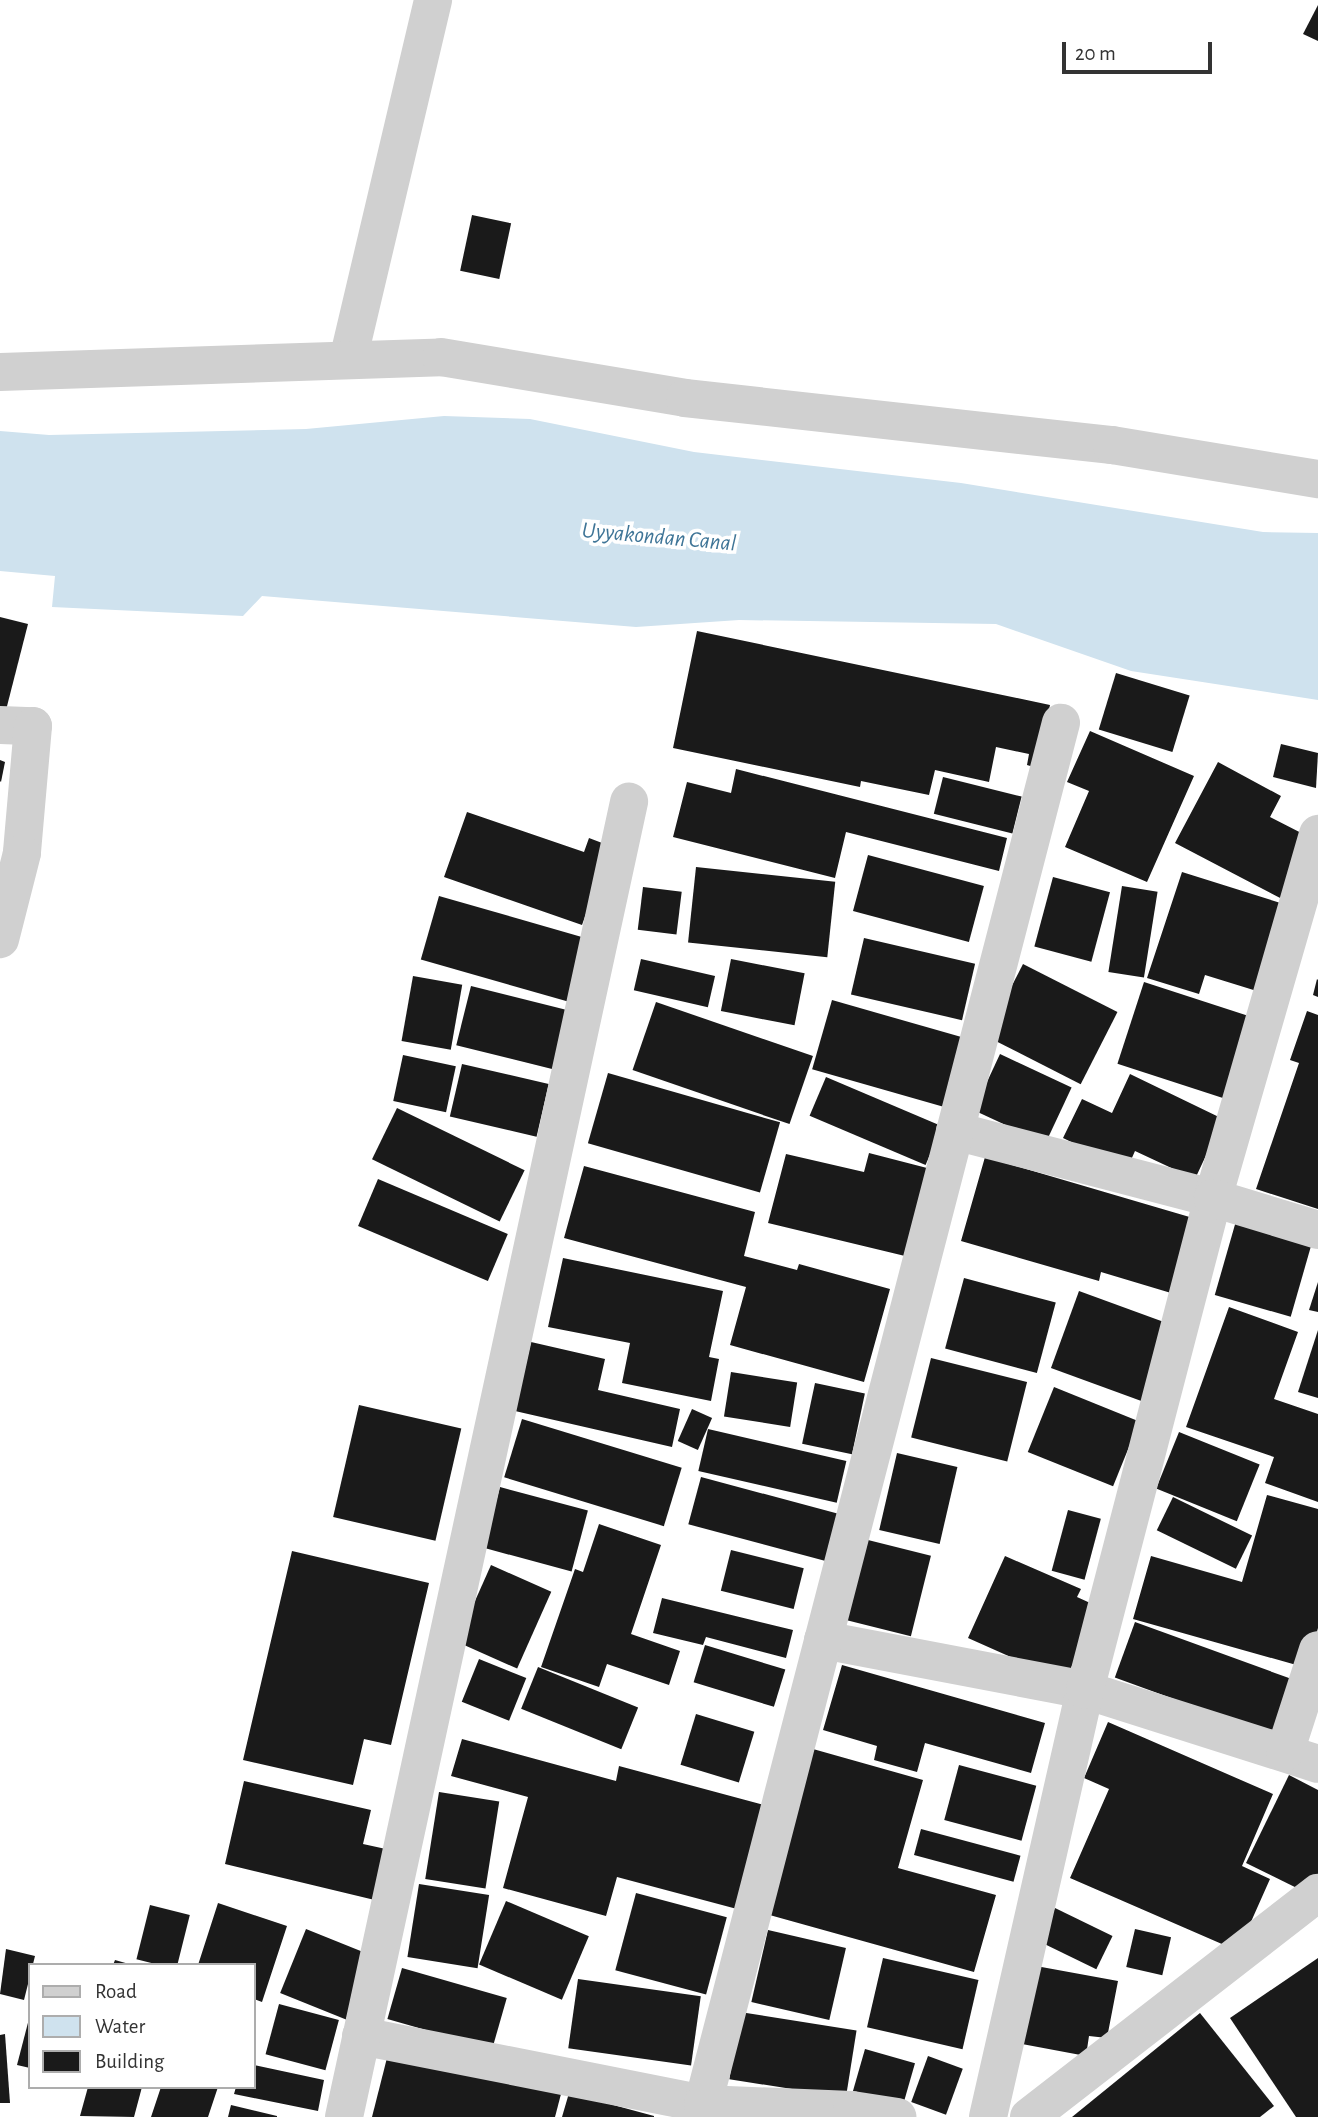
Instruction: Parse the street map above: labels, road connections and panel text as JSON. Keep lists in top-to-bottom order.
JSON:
{
  "water": ["Uyyakondan Canal"],
  "legend": ["Road", "Water", "Building"],
  "scale_bar": "20 m"
}
